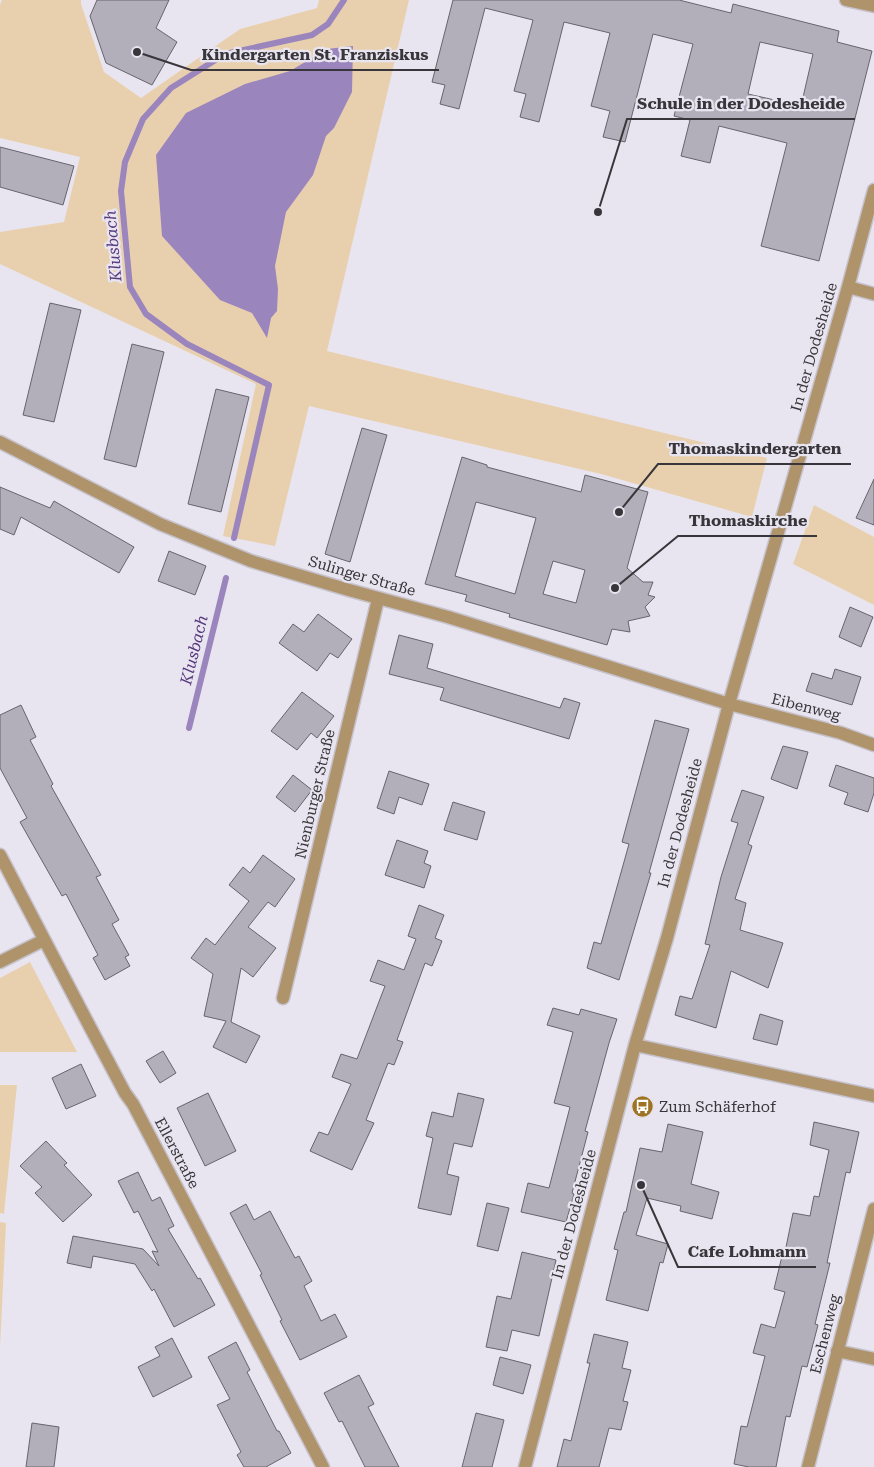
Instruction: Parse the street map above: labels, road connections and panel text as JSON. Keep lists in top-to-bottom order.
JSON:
{
  "streets": {
    "street": [
      "In der Dodesheide",
      "Sulinger Straße",
      "Eibenweg",
      "Nienburger Straße",
      "Ellerstraße",
      "Eschenweg"
    ]
  },
  "crossings": [
    ["In der Dodesheide", "Sulinger Straße"],
    ["In der Dodesheide", "Eibenweg"],
    ["Sulinger Straße", "Eibenweg"],
    ["Sulinger Straße", "Nienburger Straße"]
  ],
  "water": ["Klusbach"],
  "places": {
    "other": [
      "Kindergarten St. Franziskus",
      "Schule in der Dodesheide",
      "Thomaskindergarten",
      "Thomaskirche",
      "Cafe Lohmann"
    ],
    "bus stop": ["Zum Schäferhof"]
  }
}
